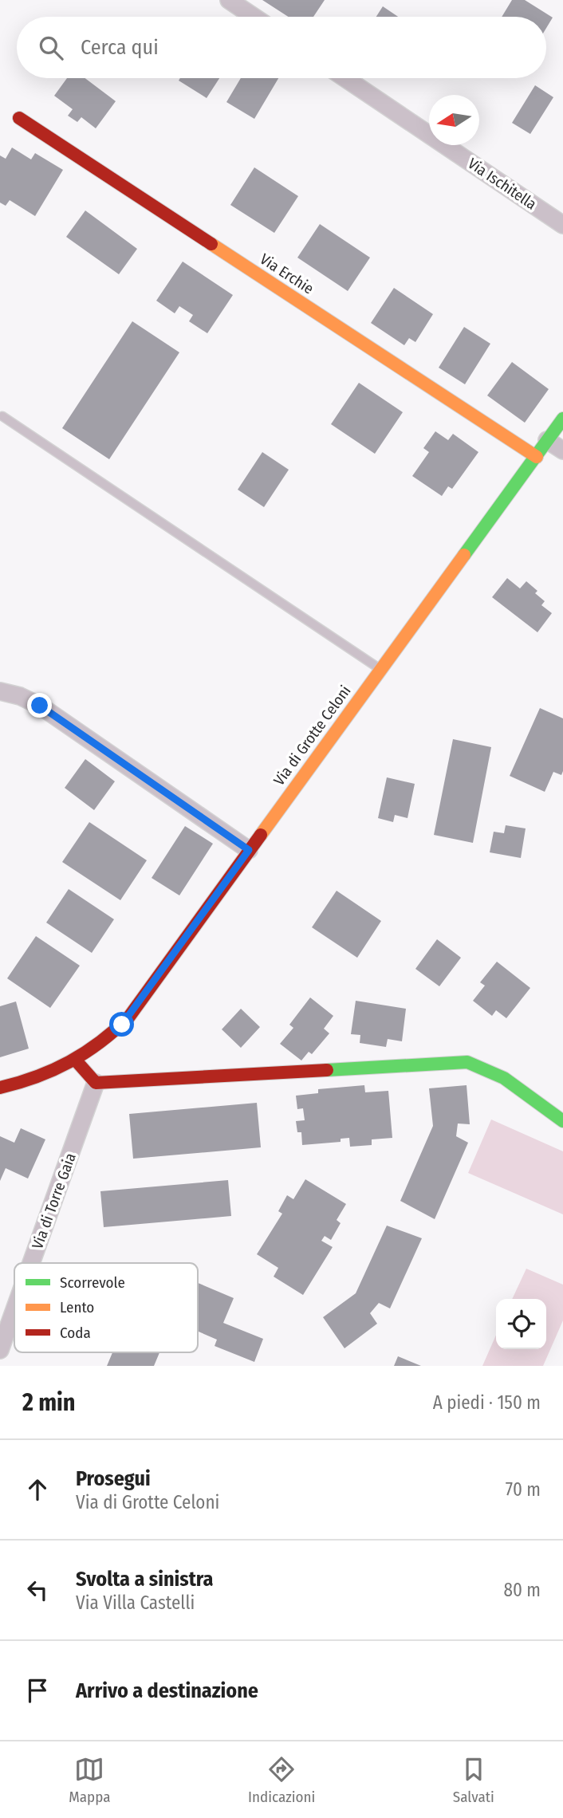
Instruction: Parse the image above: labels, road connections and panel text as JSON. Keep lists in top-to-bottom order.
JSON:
{
  "streets": {
    "street": [
      "Via Ischitella",
      "Via Erchie",
      "Via di Grotte Celoni",
      "Via di Torre Gaia"
    ]
  },
  "crossings": [
    ["Via Erchie", "Via di Grotte Celoni"]
  ],
  "legend": ["Scorrevole", "Lento", "Coda"],
  "north": "left",
  "page": {
    "search": "Cerca qui",
    "heading": ["2 min", "A piedi · 150 m"],
    "list": [
      ["Prosegui", "Via di Grotte Celoni", "70 m"],
      ["Svolta a sinistra", "Via Villa Castelli", "80 m"],
      "Arrivo a destinazione"
    ],
    "nav": ["Mappa", "Indicazioni", "Salvati"]
  }
}
